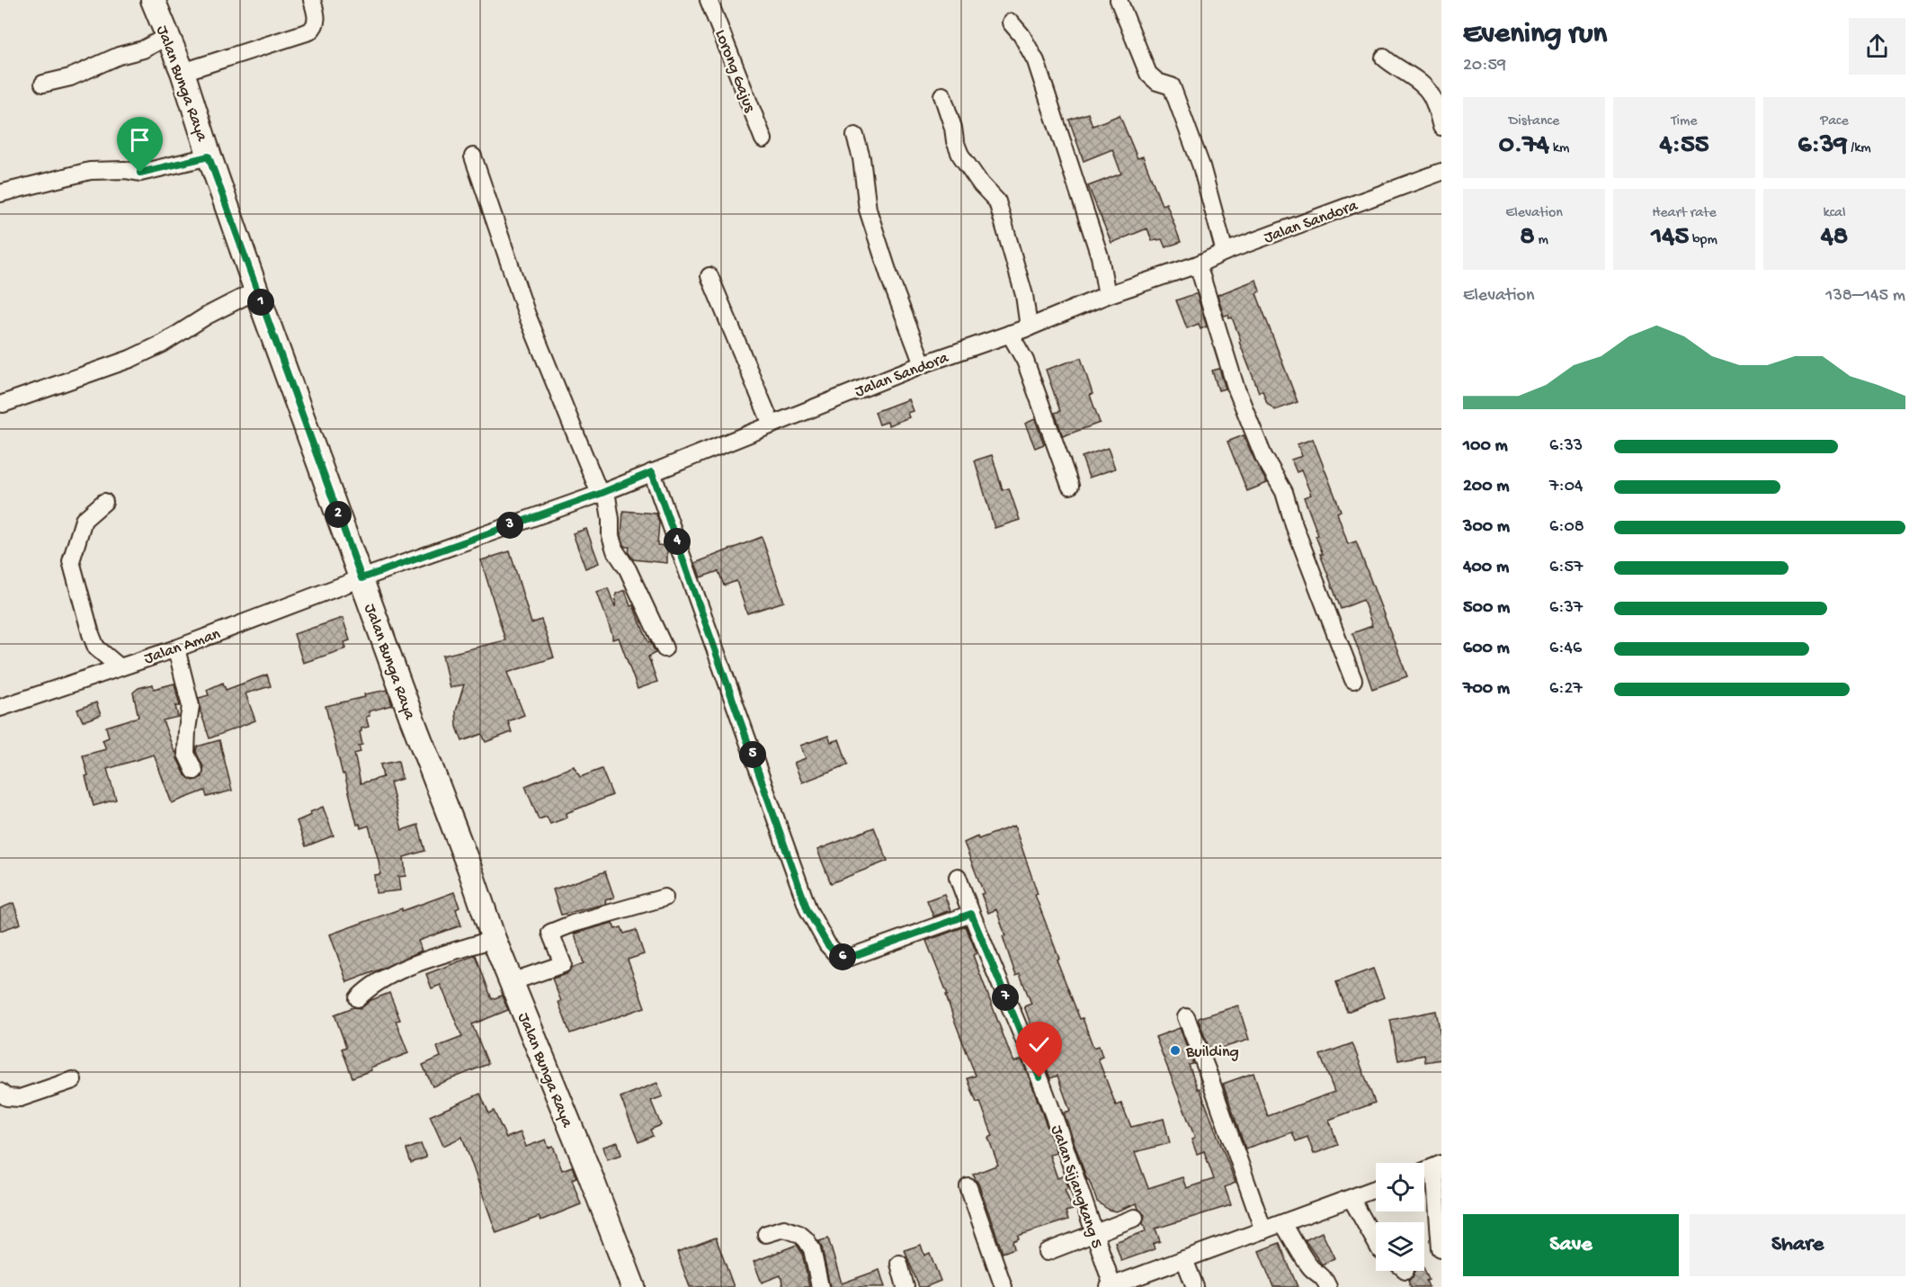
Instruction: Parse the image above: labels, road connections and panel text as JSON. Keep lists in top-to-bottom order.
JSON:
{
  "streets": {
    "street": [
      "Lorong Gajus",
      "Jalan Bunga Raya",
      "Jalan Sandora",
      "Jalan Aman",
      "Jalan Sijangkang 5"
    ]
  },
  "crossings": [
    ["Jalan Bunga Raya", "Jalan Sandora"],
    ["Jalan Bunga Raya", "Jalan Aman"],
    ["Jalan Sandora", "Jalan Aman"]
  ],
  "places": ["Building"],
  "page": {
    "heading": ["Evening run", "20:59"],
    "stats": [
      ["Distance", "0.74 km"],
      ["Time", "4:55"],
      ["Pace", "6:39 /km"],
      ["Elevation", "8 m"],
      ["Heart rate", "145 bpm"],
      ["kcal", "48"]
    ],
    "chart": ["Elevation", "138–145 m"],
    "pins": [
      "1",
      "2",
      "3",
      "4",
      "5",
      "6",
      "7"
    ],
    "list": [
      {
        "name": "100 m",
        "note": "6:33"
      },
      {
        "name": "200 m",
        "note": "7:04"
      },
      {
        "name": "300 m",
        "note": "6:08"
      },
      {
        "name": "400 m",
        "note": "6:57"
      },
      {
        "name": "500 m",
        "note": "6:37"
      },
      {
        "name": "600 m",
        "note": "6:46"
      },
      {
        "name": "700 m",
        "note": "6:27"
      }
    ],
    "buttons": ["Save", "Share"]
  }
}
